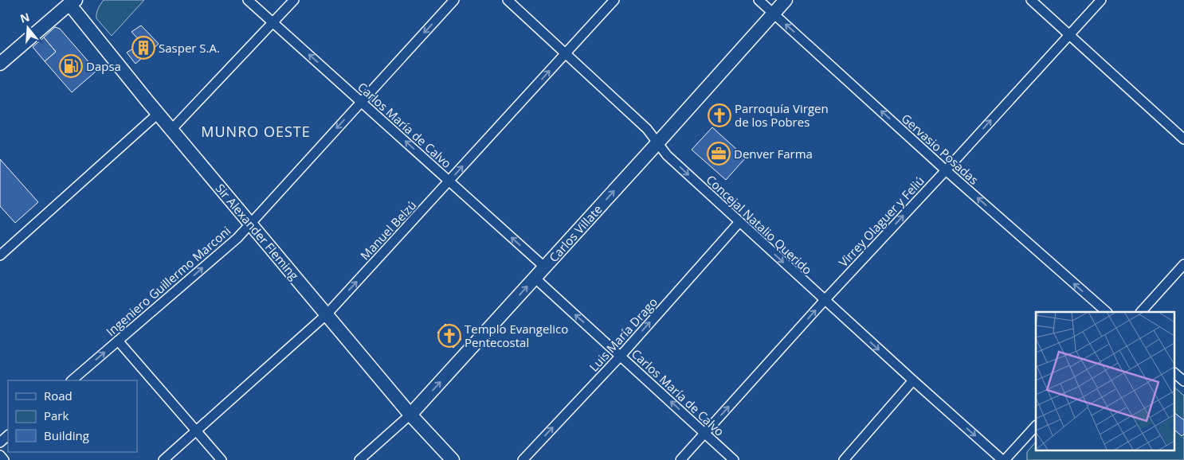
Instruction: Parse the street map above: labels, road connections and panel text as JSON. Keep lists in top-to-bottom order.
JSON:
{
  "streets": {
    "main road": ["Sir Alexander Fleming", "Carlos Villate"],
    "street": [
      "Carlos María de Calvo",
      "Gervasio Posadas",
      "Virrey Olaguer y Feliú",
      "Concejal Natalio Querido",
      "Manuel Belzú",
      "Ingeniero Guillermo Marconi",
      "Luis María Drago"
    ]
  },
  "crossings": [
    ["Carlos María de Calvo", "Virrey Olaguer y Feliú"],
    ["Carlos María de Calvo", "Manuel Belzú"],
    ["Carlos María de Calvo", "Carlos Villate"],
    ["Carlos María de Calvo", "Ingeniero Guillermo Marconi"],
    ["Carlos María de Calvo", "Luis María Drago"],
    ["Gervasio Posadas", "Virrey Olaguer y Feliú"],
    ["Gervasio Posadas", "Carlos Villate"],
    ["Virrey Olaguer y Feliú", "Concejal Natalio Querido"],
    ["Concejal Natalio Querido", "Manuel Belzú"],
    ["Concejal Natalio Querido", "Carlos Villate"],
    ["Concejal Natalio Querido", "Luis María Drago"],
    ["Manuel Belzú", "Sir Alexander Fleming"],
    ["Sir Alexander Fleming", "Carlos Villate"],
    ["Sir Alexander Fleming", "Ingeniero Guillermo Marconi"]
  ],
  "one_way": [
    "Carlos María de Calvo",
    "Gervasio Posadas",
    "Virrey Olaguer y Feliú",
    "Concejal Natalio Querido",
    "Manuel Belzú",
    "Carlos Villate",
    "Luis María Drago"
  ],
  "districts": ["MUNRO OESTE"],
  "places": {
    "building": ["Sasper S.A."],
    "fuel station": ["Dapsa"],
    "church": ["Parroquía Virgen de los Pobres", "Templo Evangelico Pentecostal"],
    "office": ["Denver Farma"]
  },
  "legend": ["Road", "Park", "Building"],
  "north": "top"
}
